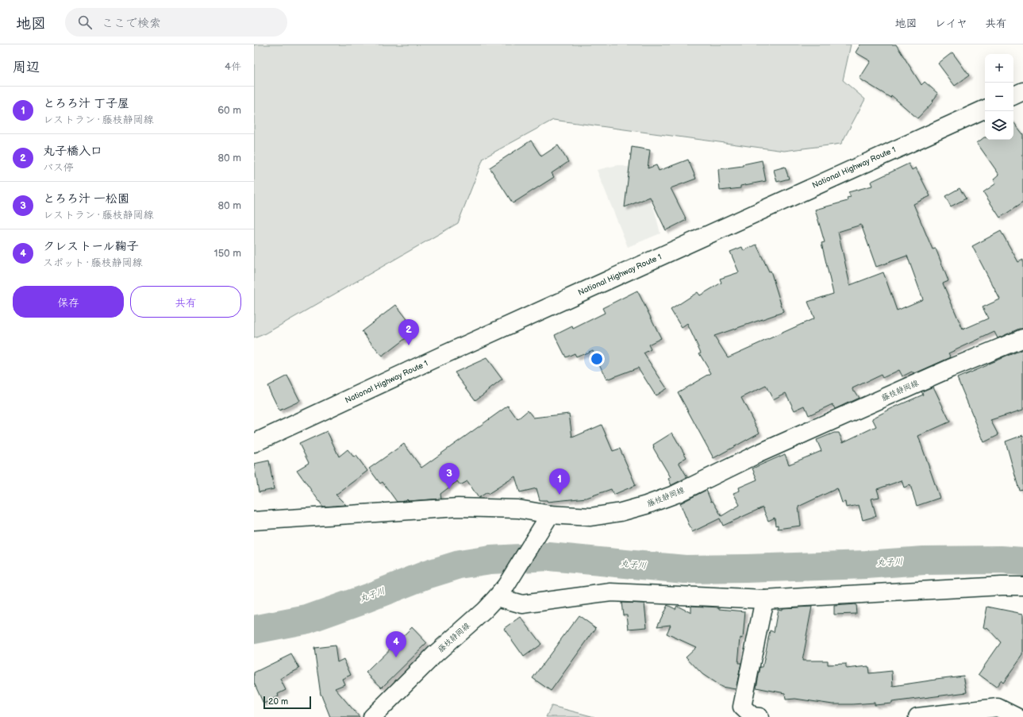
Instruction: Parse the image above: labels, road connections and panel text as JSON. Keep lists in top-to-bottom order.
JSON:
{
  "streets": {
    "main road": ["National Highway Route 1", "藤枝静岡線"]
  },
  "water": ["丸子川"],
  "scale_bar": "20 m",
  "page": {
    "header": "地図",
    "search": "ここで検索",
    "nav": ["地図", "レイヤ", "共有"],
    "heading": ["周辺", "4件"],
    "map_buttons": ["+", "−"],
    "list": [
      {
        "mark": "1",
        "name": "とろろ汁 丁子屋",
        "note": "レストラン · 藤枝静岡線",
        "value": "60 m"
      },
      {
        "mark": "2",
        "name": "丸子橋入口",
        "note": "バス停",
        "value": "80 m"
      },
      {
        "mark": "3",
        "name": "とろろ汁 一松園",
        "note": "レストラン · 藤枝静岡線",
        "value": "80 m"
      },
      {
        "mark": "4",
        "name": "クレストール鞠子",
        "note": "スポット · 藤枝静岡線",
        "value": "150 m"
      }
    ],
    "buttons": ["保存", "共有"],
    "pins": [
      "2",
      "3",
      "1",
      "4"
    ],
    "scale": "20 m"
  }
}
